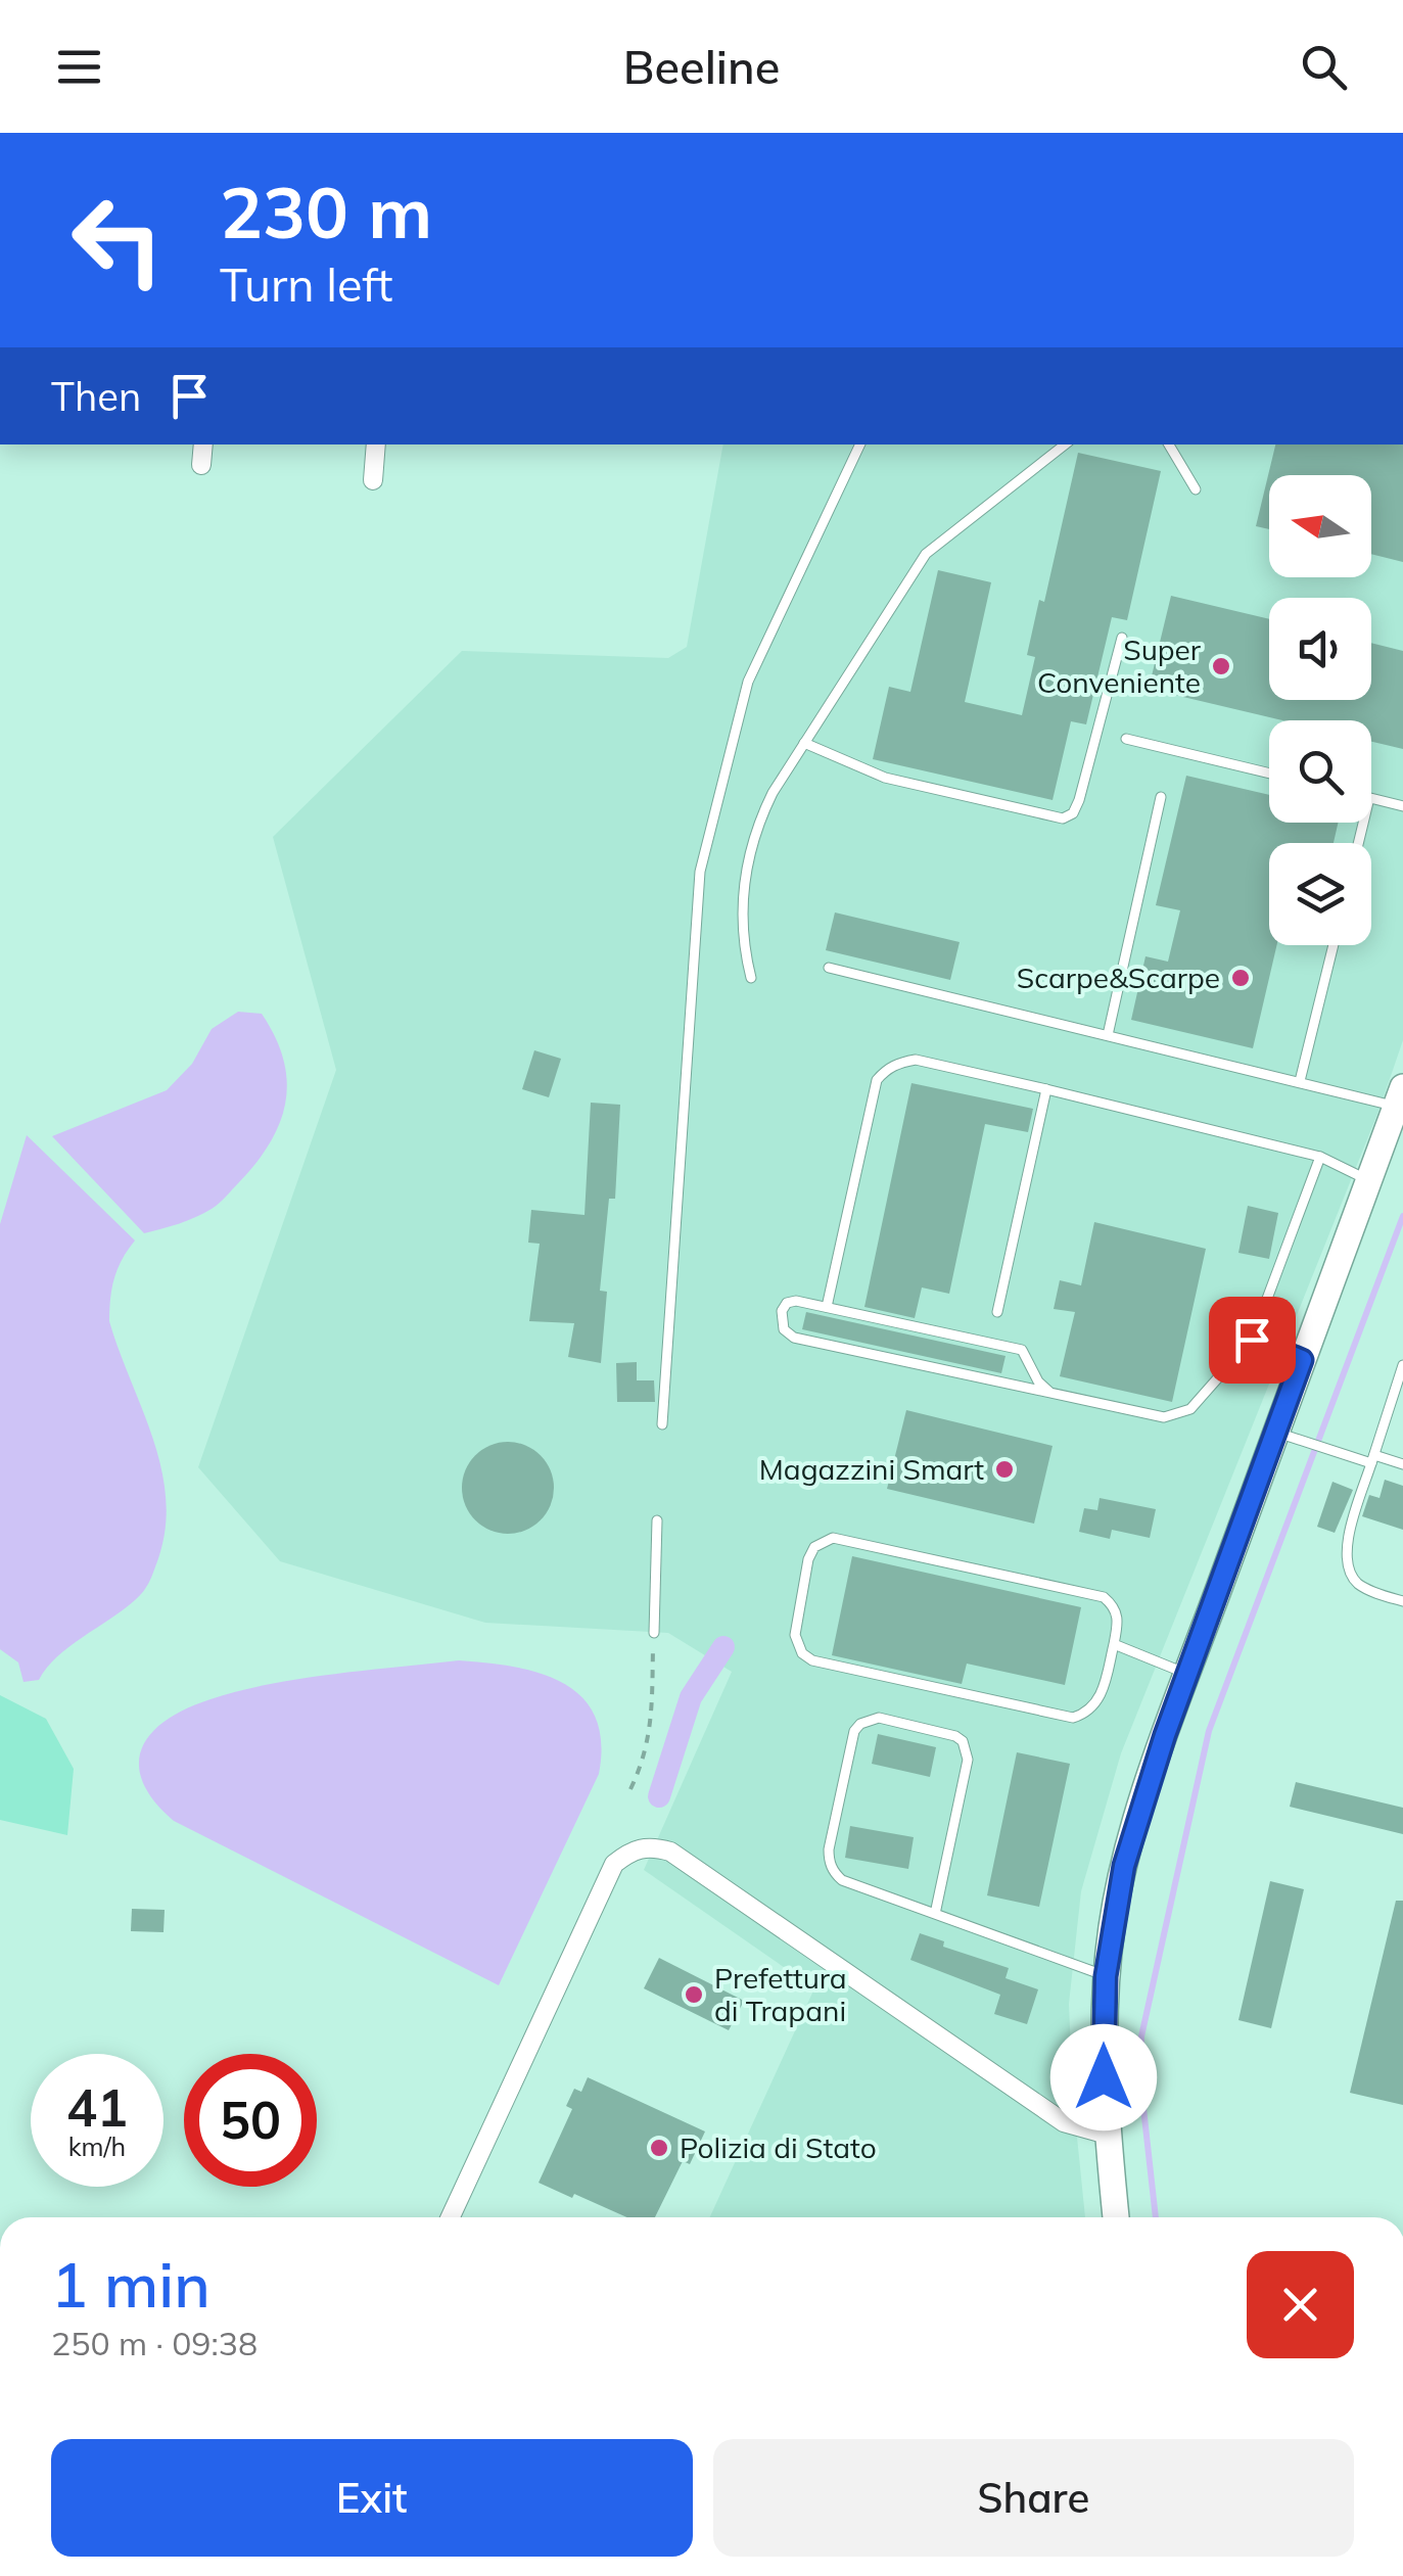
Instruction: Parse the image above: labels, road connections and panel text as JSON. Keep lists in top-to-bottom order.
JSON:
{
  "places": [
    "Super Conveniente",
    "Scarpe&Scarpe",
    "Magazzini Smart",
    "Prefettura di Trapani",
    "Polizia di Stato"
  ],
  "north": "left",
  "page": {
    "header": "Beeline",
    "turn": ["230 m", "Turn left"],
    "then": "Then",
    "speed": "41 km/h",
    "limit": "50",
    "heading": ["1 min", "250 m · 09:38"],
    "buttons": ["Exit", "Share"]
  }
}
